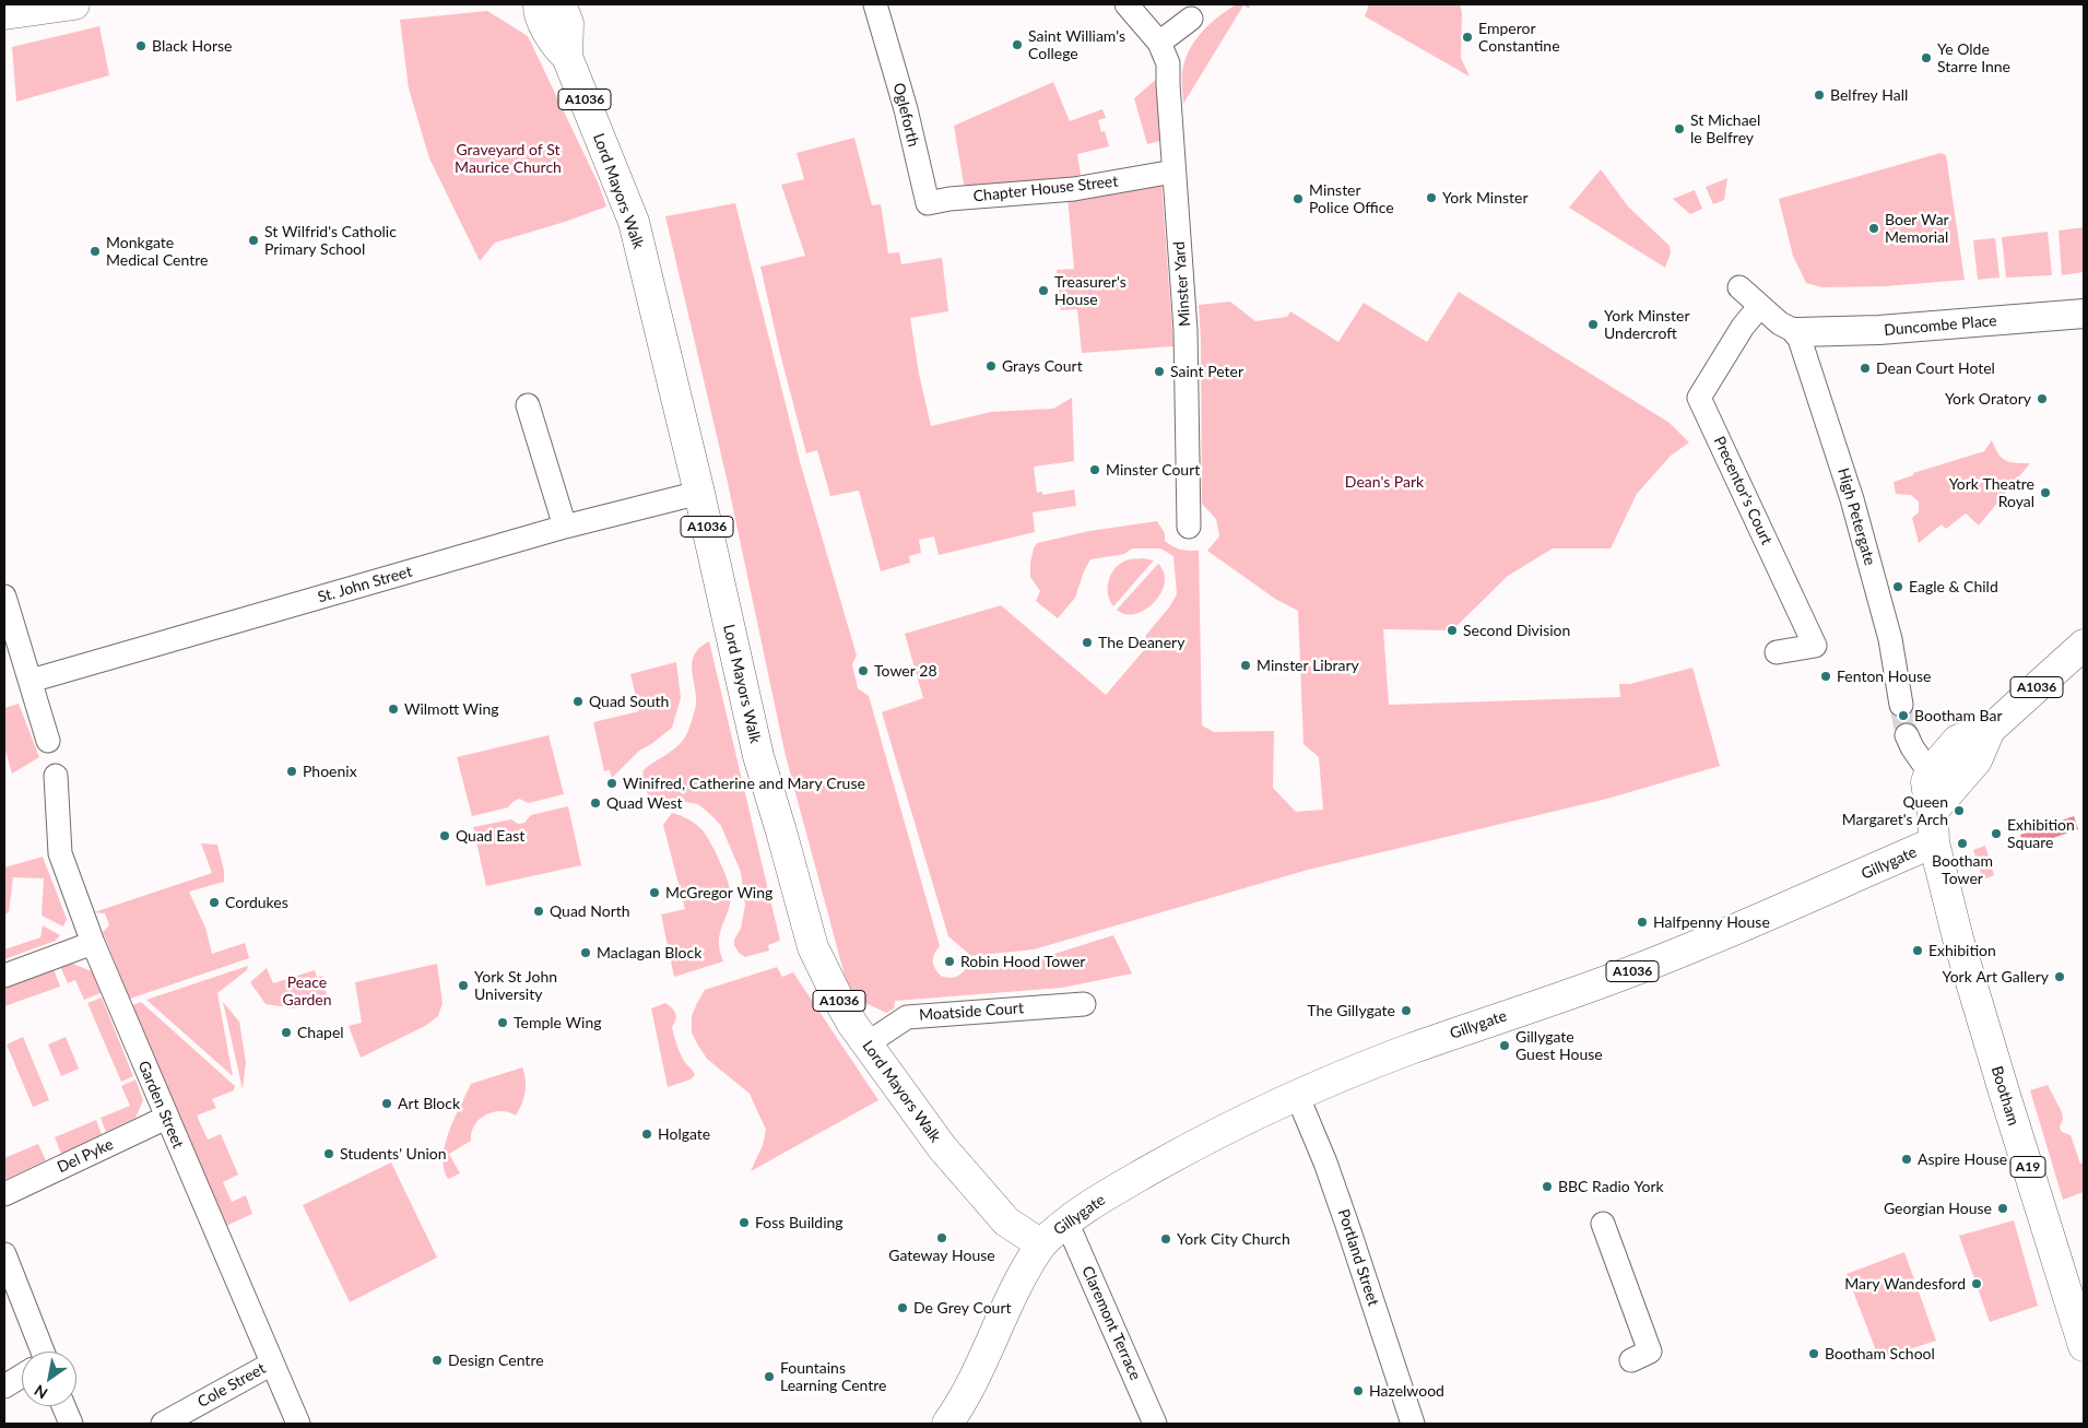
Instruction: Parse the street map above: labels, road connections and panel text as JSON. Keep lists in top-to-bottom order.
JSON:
{
  "streets": {
    "main road": [
      "A1036",
      "Lord Mayors Walk",
      "Gillygate",
      "Bootham",
      "A19"
    ],
    "street": [
      "Ogleforth",
      "Chapter House Street",
      "Minster Yard",
      "Duncombe Place",
      "Precentor's Court",
      "High Petergate",
      "St. John Street",
      "Moatside Court",
      "Garden Street",
      "Del Pyke",
      "Portland Street",
      "Claremont Terrace",
      "Cole Street"
    ]
  },
  "crossings": [
    ["A1036", "Bootham"],
    ["Ogleforth", "Chapter House Street"],
    ["Chapter House Street", "Minster Yard"],
    ["Lord Mayors Walk", "St. John Street"],
    ["Lord Mayors Walk", "Gillygate"],
    ["Lord Mayors Walk", "Moatside Court"],
    ["Duncombe Place", "High Petergate"],
    ["Gillygate", "Bootham"],
    ["Gillygate", "Portland Street"],
    ["Gillygate", "Claremont Terrace"],
    ["Garden Street", "Del Pyke"],
    ["Garden Street", "Cole Street"]
  ],
  "parks": ["Graveyard of St Maurice Church", "Dean's Park", "Peace Garden"],
  "places": [
    "Emperor Constantine",
    "Saint William's College",
    "Black Horse",
    "Ye Olde Starre Inne",
    "Belfrey Hall",
    "St Michael le Belfrey",
    "York Minster",
    "Minster Police Office",
    "Boer War Memorial",
    "St Wilfrid's Catholic Primary School",
    "Monkgate Medical Centre",
    "Treasurer's House",
    "York Minster Undercroft",
    "Grays Court",
    "Dean Court Hotel",
    "Saint Peter",
    "York Oratory",
    "Minster Court",
    "York Theatre Royal",
    "Eagle & Child",
    "Second Division",
    "The Deanery",
    "Minster Library",
    "Tower 28",
    "Fenton House",
    "Quad South",
    "Wilmott Wing",
    "Bootham Bar",
    "Phoenix",
    "Winifred, Catherine and Mary Cruse",
    "Quad West",
    "Queen Margaret's Arch",
    "Exhibition Square",
    "Quad East",
    "Bootham Tower",
    "McGregor Wing",
    "Cordukes",
    "Quad North",
    "Halfpenny House",
    "Exhibition",
    "Maclagan Block",
    "Robin Hood Tower",
    "York Art Gallery",
    "York St John University",
    "The Gillygate",
    "Temple Wing",
    "Chapel",
    "Gillygate Guest House",
    "Art Block",
    "Holgate",
    "Students' Union",
    "Aspire House",
    "BBC Radio York",
    "Georgian House",
    "Foss Building",
    "Gateway House",
    "York City Church",
    "Mary Wandesford",
    "De Grey Court",
    "Bootham School",
    "Design Centre",
    "Fountains Learning Centre",
    "Hazelwood"
  ],
  "north": "bottom left"
}
